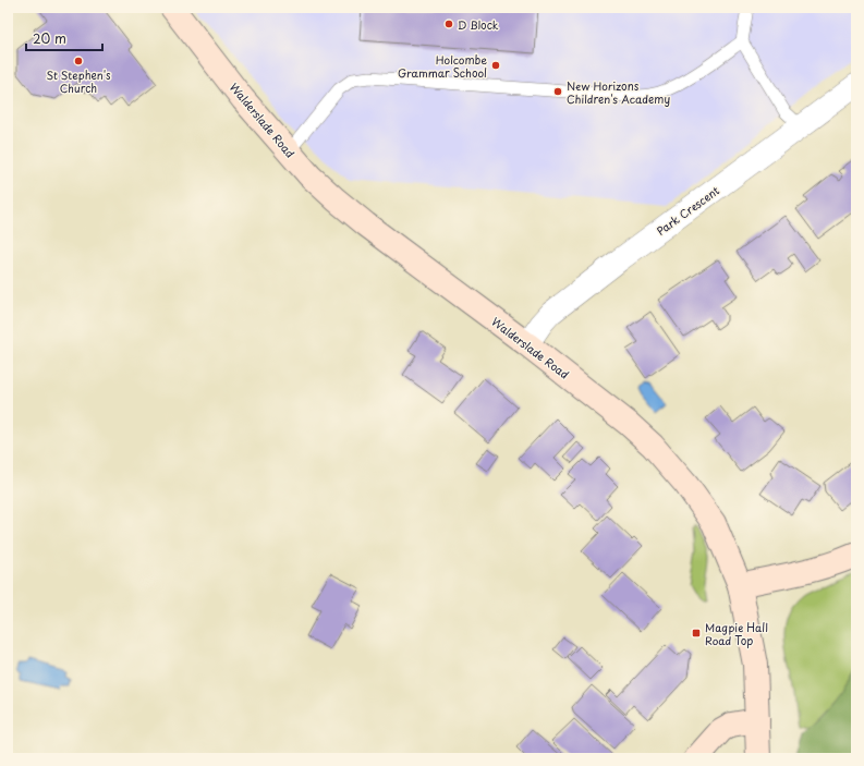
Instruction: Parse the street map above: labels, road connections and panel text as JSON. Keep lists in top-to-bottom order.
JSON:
{
  "streets": {
    "street": ["Walderslade Road", "Park Crescent"]
  },
  "crossings": [
    ["Walderslade Road", "Park Crescent"]
  ],
  "places": {
    "other": [
      "D Block",
      "St Stephen's Church",
      "Holcombe Grammar School",
      "New Horizons Children's Academy"
    ],
    "transit": ["Magpie Hall Road Top"]
  },
  "scale_bar": "20 m"
}
